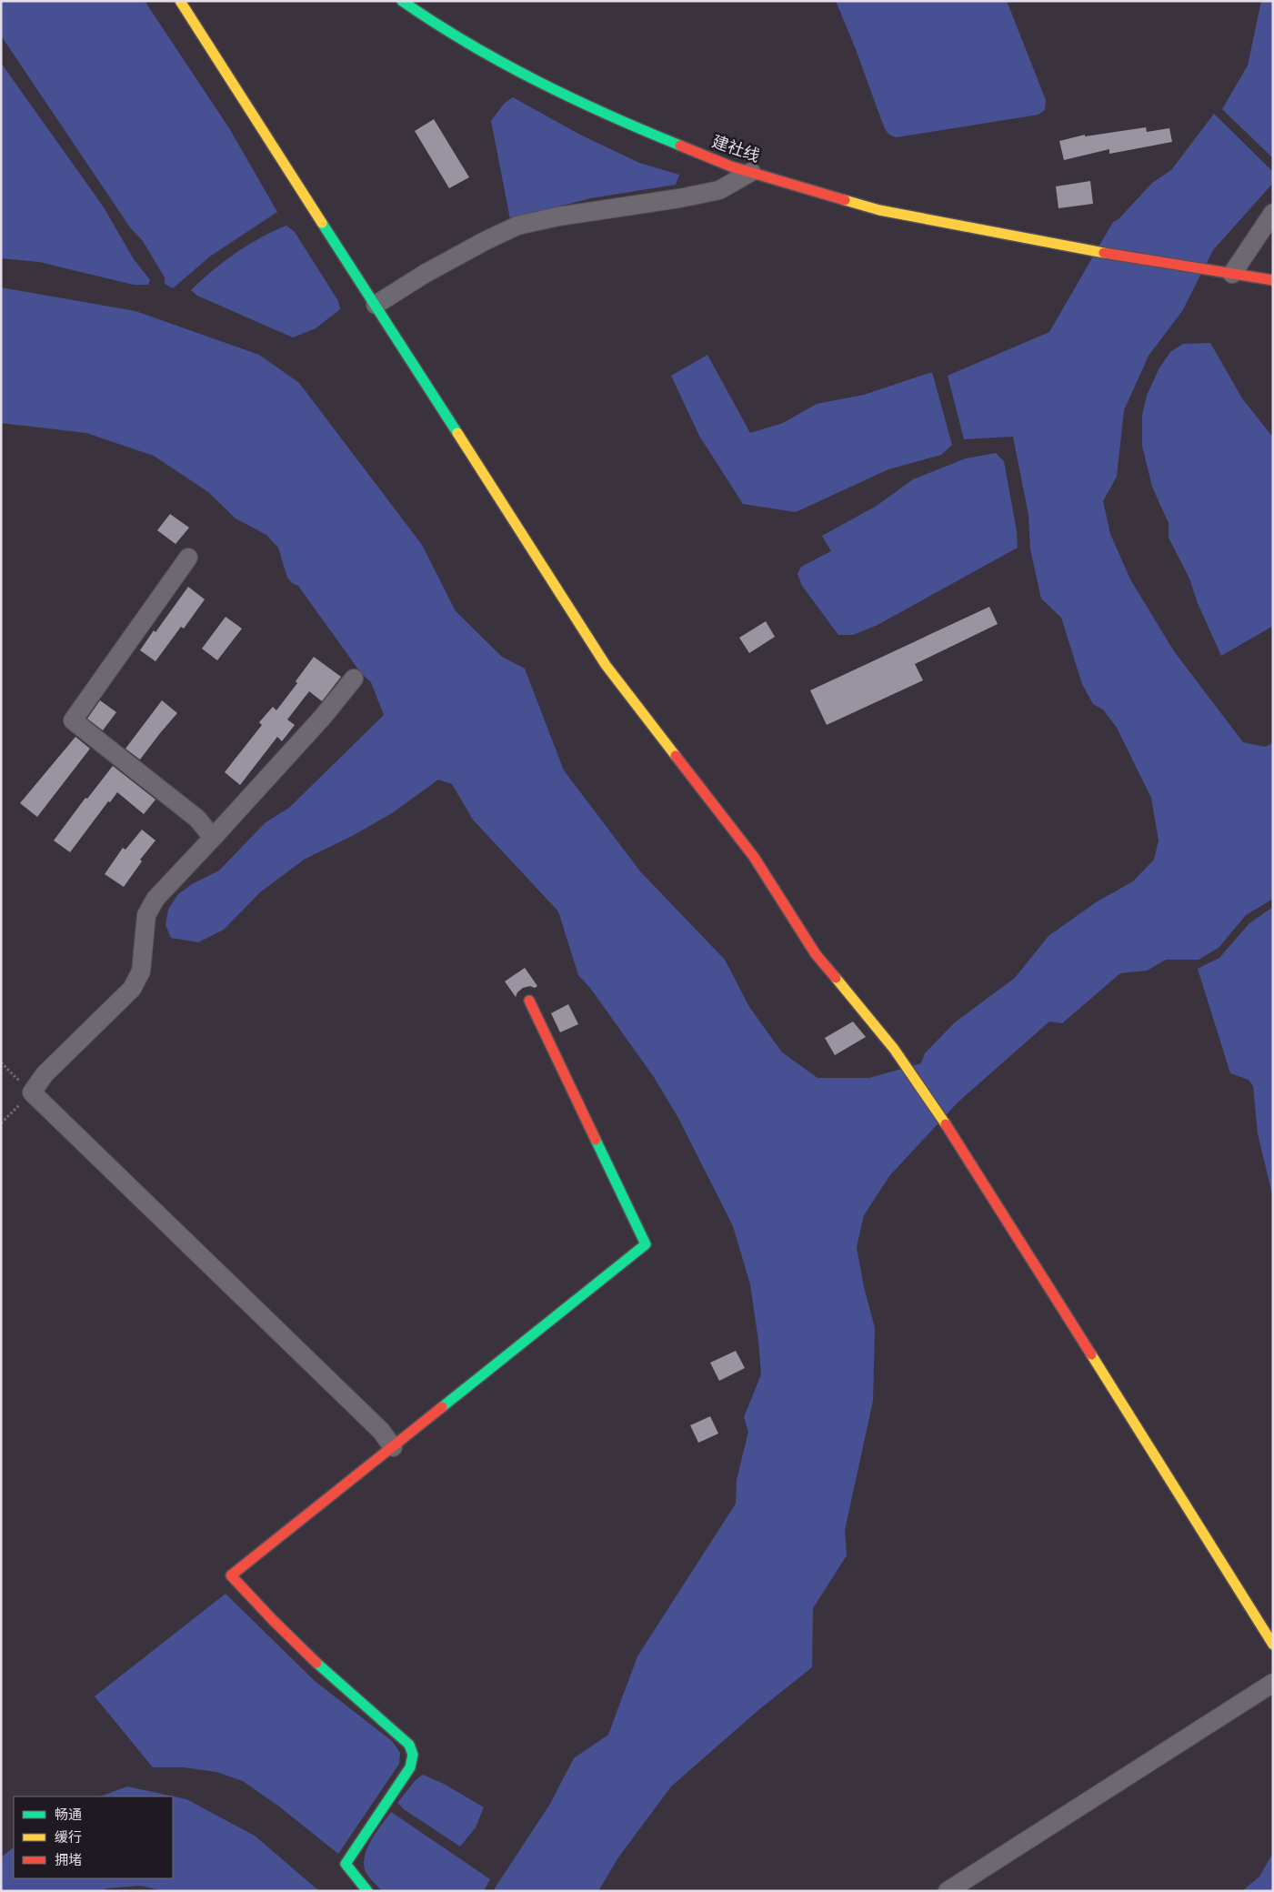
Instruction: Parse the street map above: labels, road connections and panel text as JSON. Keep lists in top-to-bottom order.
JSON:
{
  "streets": {
    "street": ["建社线"]
  },
  "legend": ["畅通", "缓行", "拥堵"]
}
